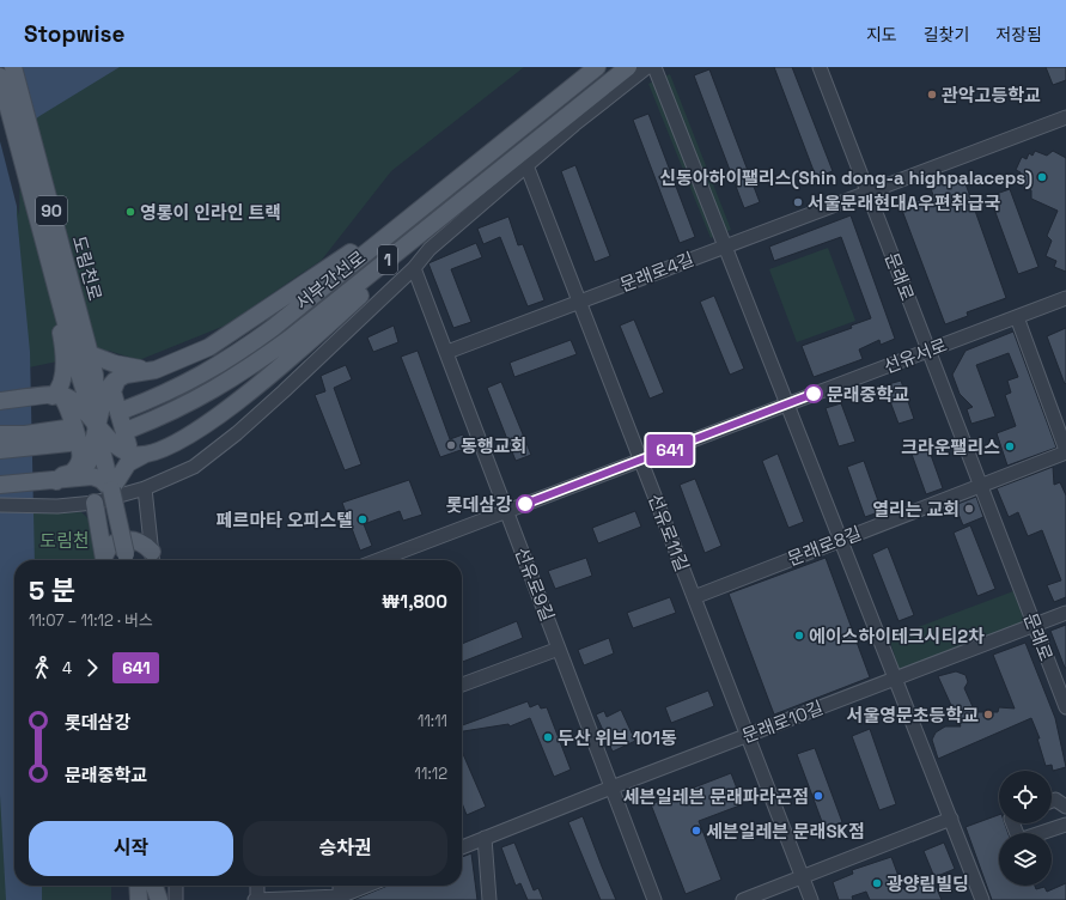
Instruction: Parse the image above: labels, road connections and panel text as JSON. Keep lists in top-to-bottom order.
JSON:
{
  "streets": {
    "main road": [
      "90",
      "1",
      "도림천로",
      "서부간선로"
    ],
    "street": [
      "문래로4길",
      "문래로",
      "선유서로",
      "선유로11길",
      "문래로8길",
      "선유로9길",
      "문래로10길"
    ]
  },
  "crossings": [
    ["1", "도림천로"],
    ["1", "서부간선로"],
    ["문래로4길", "문래로"],
    ["문래로4길", "선유로11길"],
    ["문래로4길", "선유로9길"],
    ["문래로", "선유서로"],
    ["문래로", "문래로8길"],
    ["문래로", "문래로10길"],
    ["선유서로", "선유로11길"],
    ["선유서로", "선유로9길"],
    ["선유로11길", "문래로8길"],
    ["선유로11길", "문래로10길"],
    ["선유로9길", "문래로10길"]
  ],
  "parks": ["도림천"],
  "places": [
    "관악고등학교",
    "신동아하이팰리스(Shin dong-a highpalaceps)",
    "서울문래현대A우편취급국",
    "영롱이 인라인 트랙",
    "문래중학교",
    "동행교회",
    "크라운팰리스",
    "롯데삼강",
    "열리는 교회",
    "페르마타 오피스텔",
    "에이스하이테크시티2차",
    "서울영문초등학교",
    "두산 위브 101동",
    "세븐일레븐 문래파라곤점",
    "세븐일레븐 문래SK점",
    "광양림빌딩"
  ],
  "lines": ["bus line 641"],
  "page": {
    "header": "Stopwise",
    "nav": ["지도", "길찾기", "저장됨"],
    "on_map": "641",
    "heading": ["5 분", "11:07 – 11:12 · 버스", "₩1,800"],
    "legs": ["4", "641"],
    "list": [
      {
        "name": "롯데삼강",
        "value": "11:11"
      },
      {
        "name": "문래중학교",
        "value": "11:12"
      }
    ],
    "buttons": ["시작", "승차권"]
  }
}
